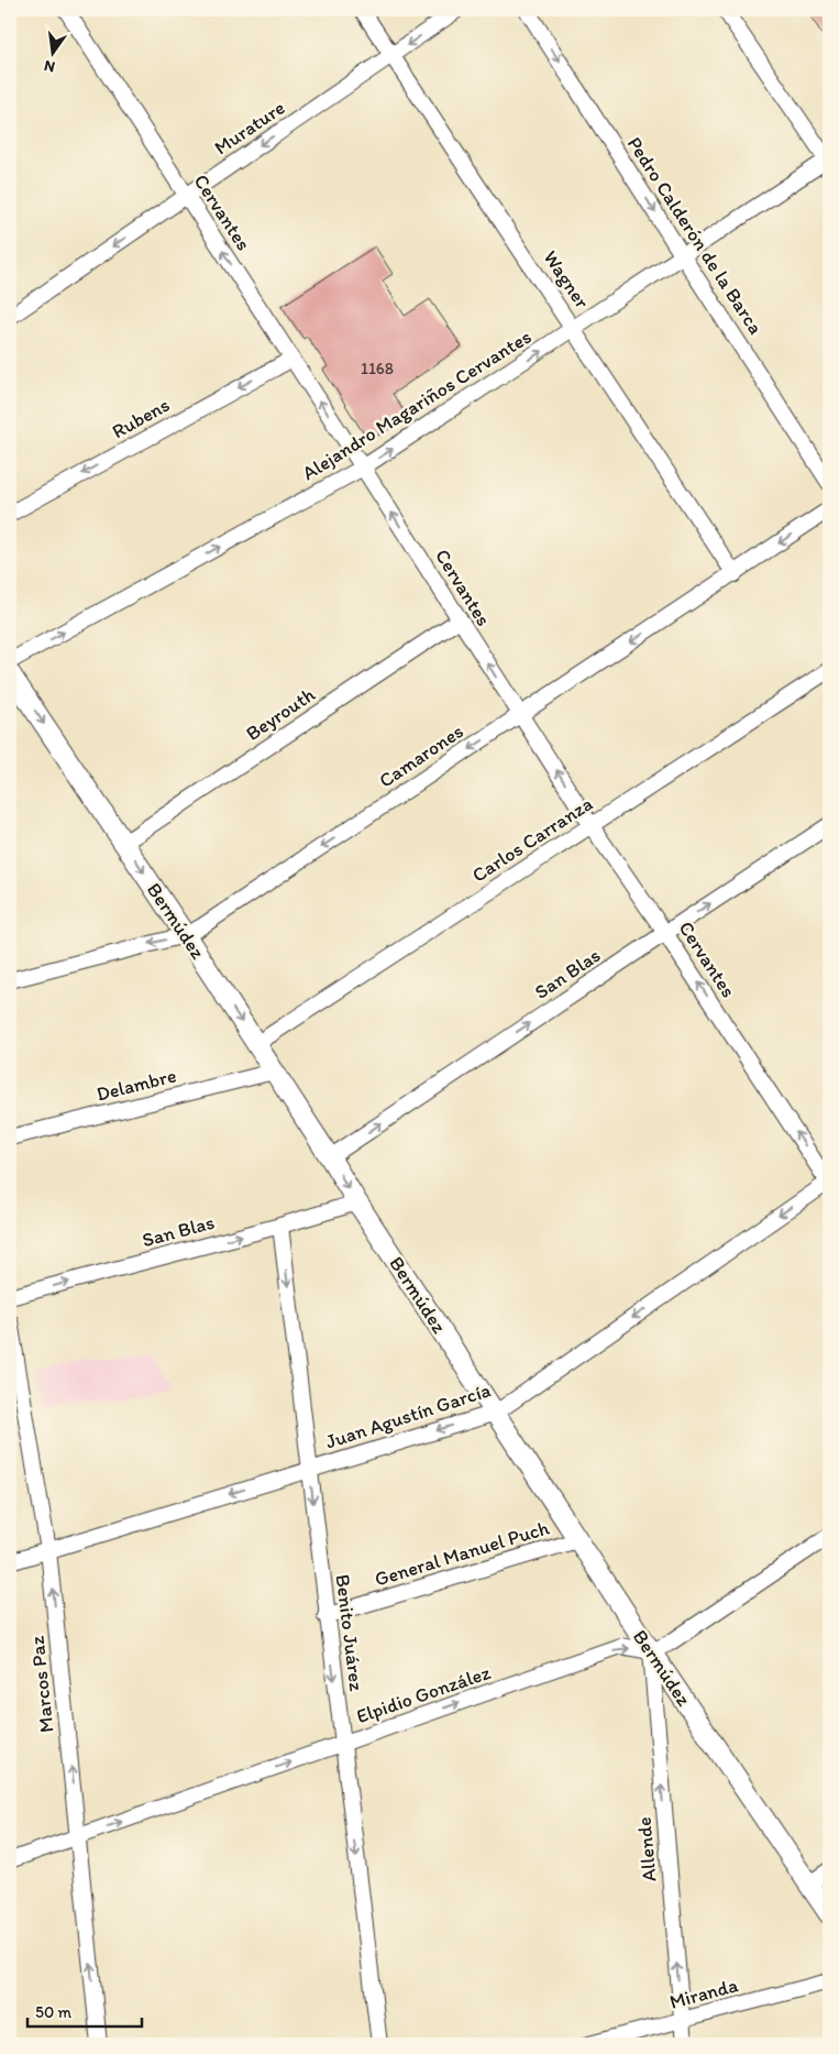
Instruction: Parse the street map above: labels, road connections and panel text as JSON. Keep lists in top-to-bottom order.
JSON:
{
  "streets": {
    "street": [
      "Murature",
      "Cervantes",
      "Pedro Calderón de la Barca",
      "Wagner",
      "Alejandro Magariños Cervantes",
      "Rubens",
      "Beyrouth",
      "Camarones",
      "Carlos Carranza",
      "Bermúdez",
      "San Blas",
      "Delambre",
      "Juan Agustín García",
      "General Manuel Puch",
      "Benito Juárez",
      "Marcos Paz",
      "Elpidio González",
      "Allende",
      "Miranda"
    ]
  },
  "crossings": [
    ["Murature", "Cervantes"],
    ["Murature", "Wagner"],
    ["Cervantes", "Alejandro Magariños Cervantes"],
    ["Cervantes", "Rubens"],
    ["Cervantes", "Beyrouth"],
    ["Cervantes", "Camarones"],
    ["Cervantes", "Carlos Carranza"],
    ["Cervantes", "San Blas"],
    ["Cervantes", "Juan Agustín García"],
    ["Pedro Calderón de la Barca", "Alejandro Magariños Cervantes"],
    ["Wagner", "Alejandro Magariños Cervantes"],
    ["Wagner", "Camarones"],
    ["Beyrouth", "Bermúdez"],
    ["Camarones", "Bermúdez"],
    ["Carlos Carranza", "Bermúdez"],
    ["Bermúdez", "San Blas"],
    ["Bermúdez", "Delambre"],
    ["Bermúdez", "Juan Agustín García"],
    ["Bermúdez", "General Manuel Puch"],
    ["Bermúdez", "Elpidio González"],
    ["Bermúdez", "Allende"],
    ["San Blas", "Benito Juárez"],
    ["Juan Agustín García", "Benito Juárez"],
    ["Juan Agustín García", "Marcos Paz"],
    ["General Manuel Puch", "Benito Juárez"],
    ["Benito Juárez", "Elpidio González"],
    ["Marcos Paz", "Elpidio González"],
    ["Elpidio González", "Allende"],
    ["Allende", "Miranda"]
  ],
  "one_way": [
    "Murature",
    "Cervantes",
    "Pedro Calderón de la Barca",
    "Alejandro Magariños Cervantes",
    "Rubens",
    "Camarones",
    "San Blas",
    "Juan Agustín García",
    "Benito Juárez",
    "Marcos Paz",
    "Elpidio González",
    "Allende"
  ],
  "house_numbers": ["1168"],
  "scale_bar": "50 m",
  "north": "bottom"
}
